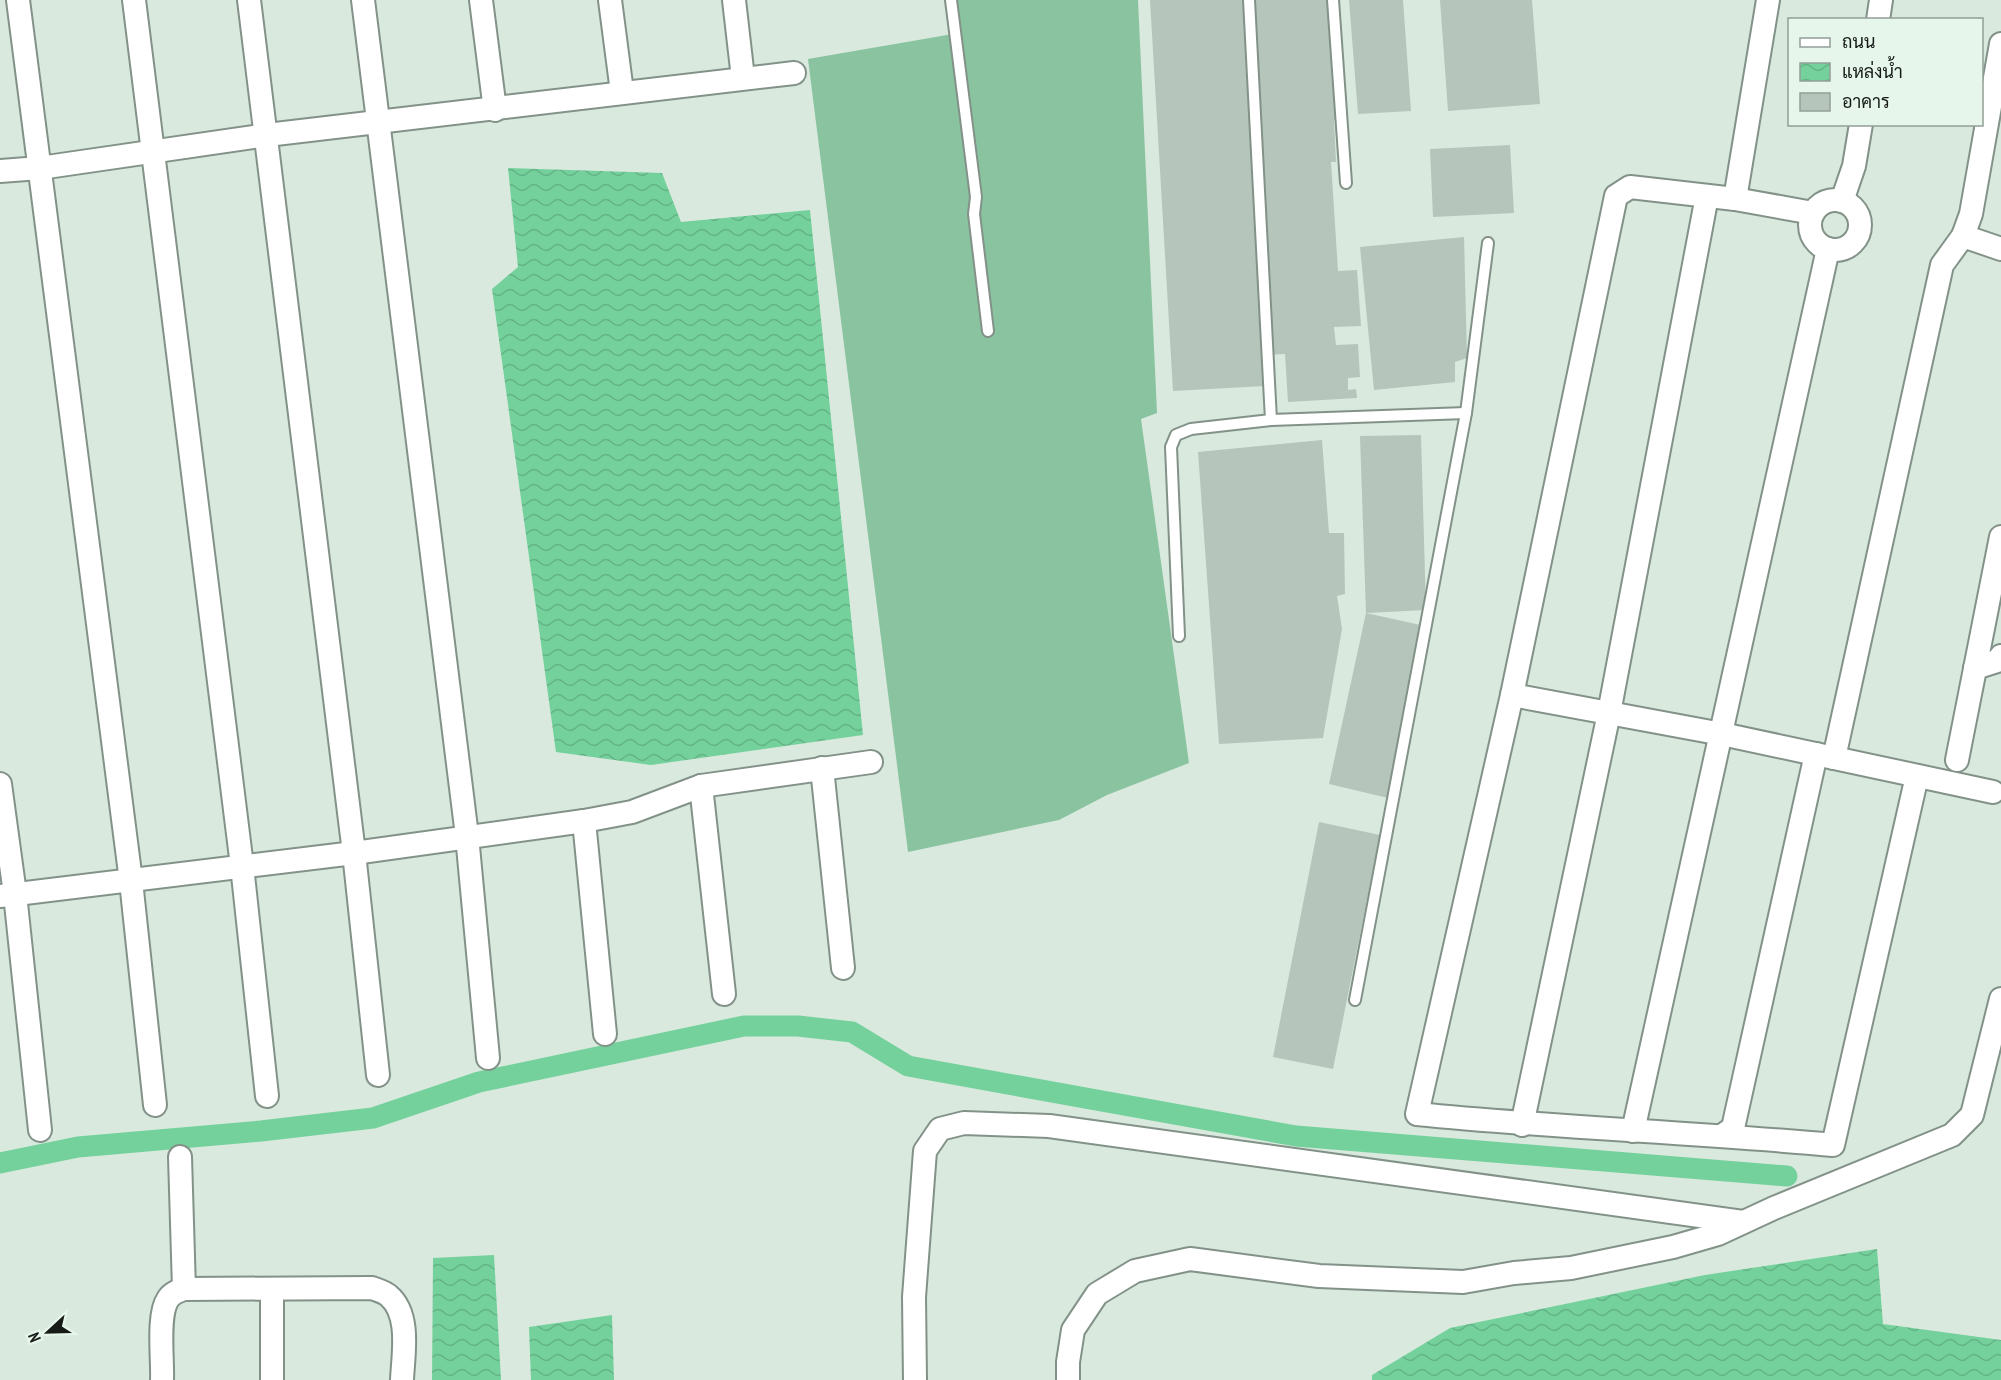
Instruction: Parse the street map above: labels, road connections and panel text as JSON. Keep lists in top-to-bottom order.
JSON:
{
  "legend": ["ถนน", "แหล่งน้ำ", "อาคาร"],
  "north": "left"
}
